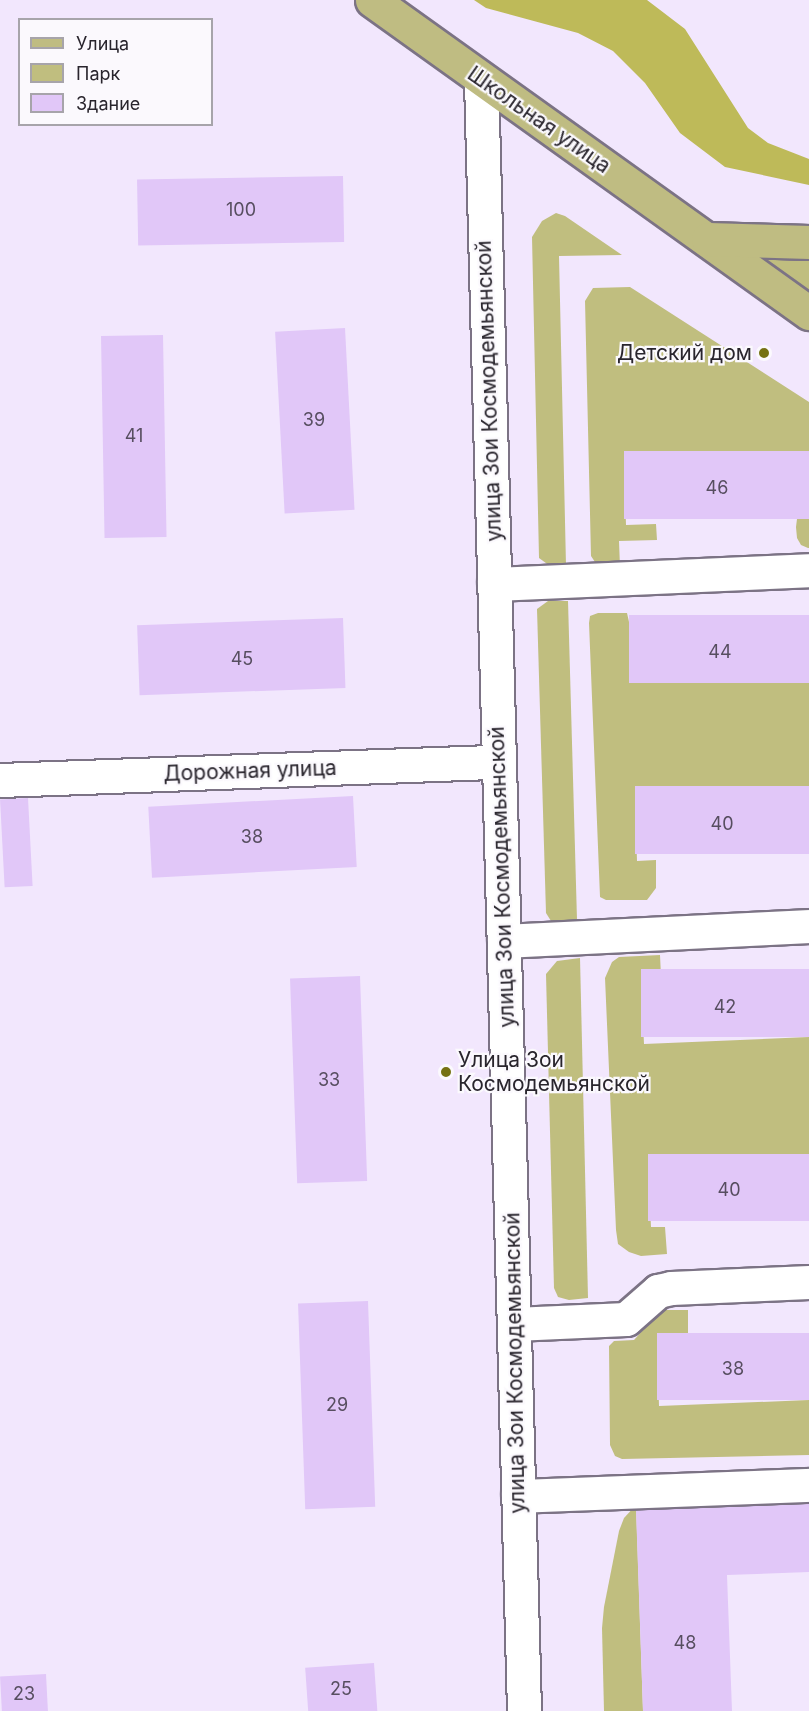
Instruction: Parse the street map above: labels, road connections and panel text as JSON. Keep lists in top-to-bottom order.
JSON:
{
  "streets": {
    "main road": ["Школьная улица"],
    "street": ["улица Зои Космодемьянской", "Дорожная улица"]
  },
  "crossings": [
    ["Школьная улица", "улица Зои Космодемьянской"],
    ["улица Зои Космодемьянской", "Дорожная улица"]
  ],
  "places": ["Детский дом", "Улица Зои Космодемьянской"],
  "house_numbers": [
    "100",
    "39",
    "41",
    "46",
    "44",
    "45",
    "40",
    "38",
    "42",
    "33",
    "40",
    "38",
    "29",
    "48",
    "25",
    "23"
  ],
  "legend": ["Улица", "Парк", "Здание"]
}
